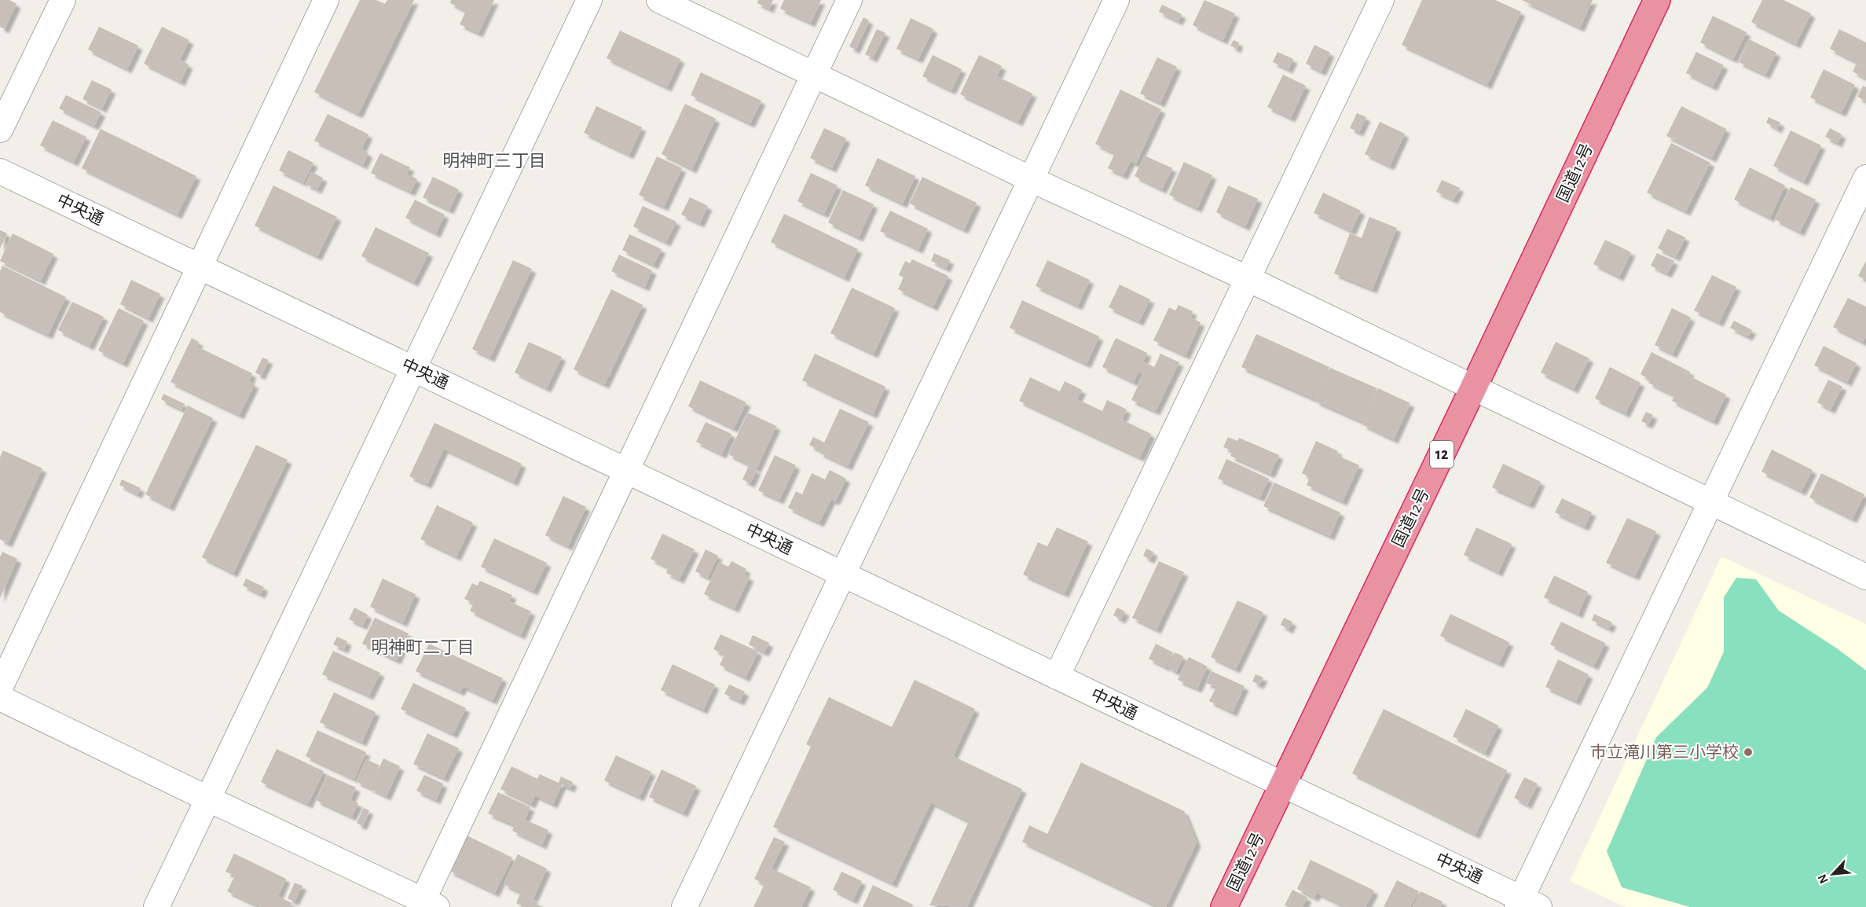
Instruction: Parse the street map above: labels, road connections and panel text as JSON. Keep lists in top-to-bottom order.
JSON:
{
  "streets": {
    "highway": ["国道12号", "12"],
    "street": ["中央通"]
  },
  "crossings": [
    ["国道12号", "中央通"]
  ],
  "districts": ["明神町三丁目", "明神町二丁目"],
  "places": ["市立滝川第三小学校"],
  "north": "bottom left"
}
